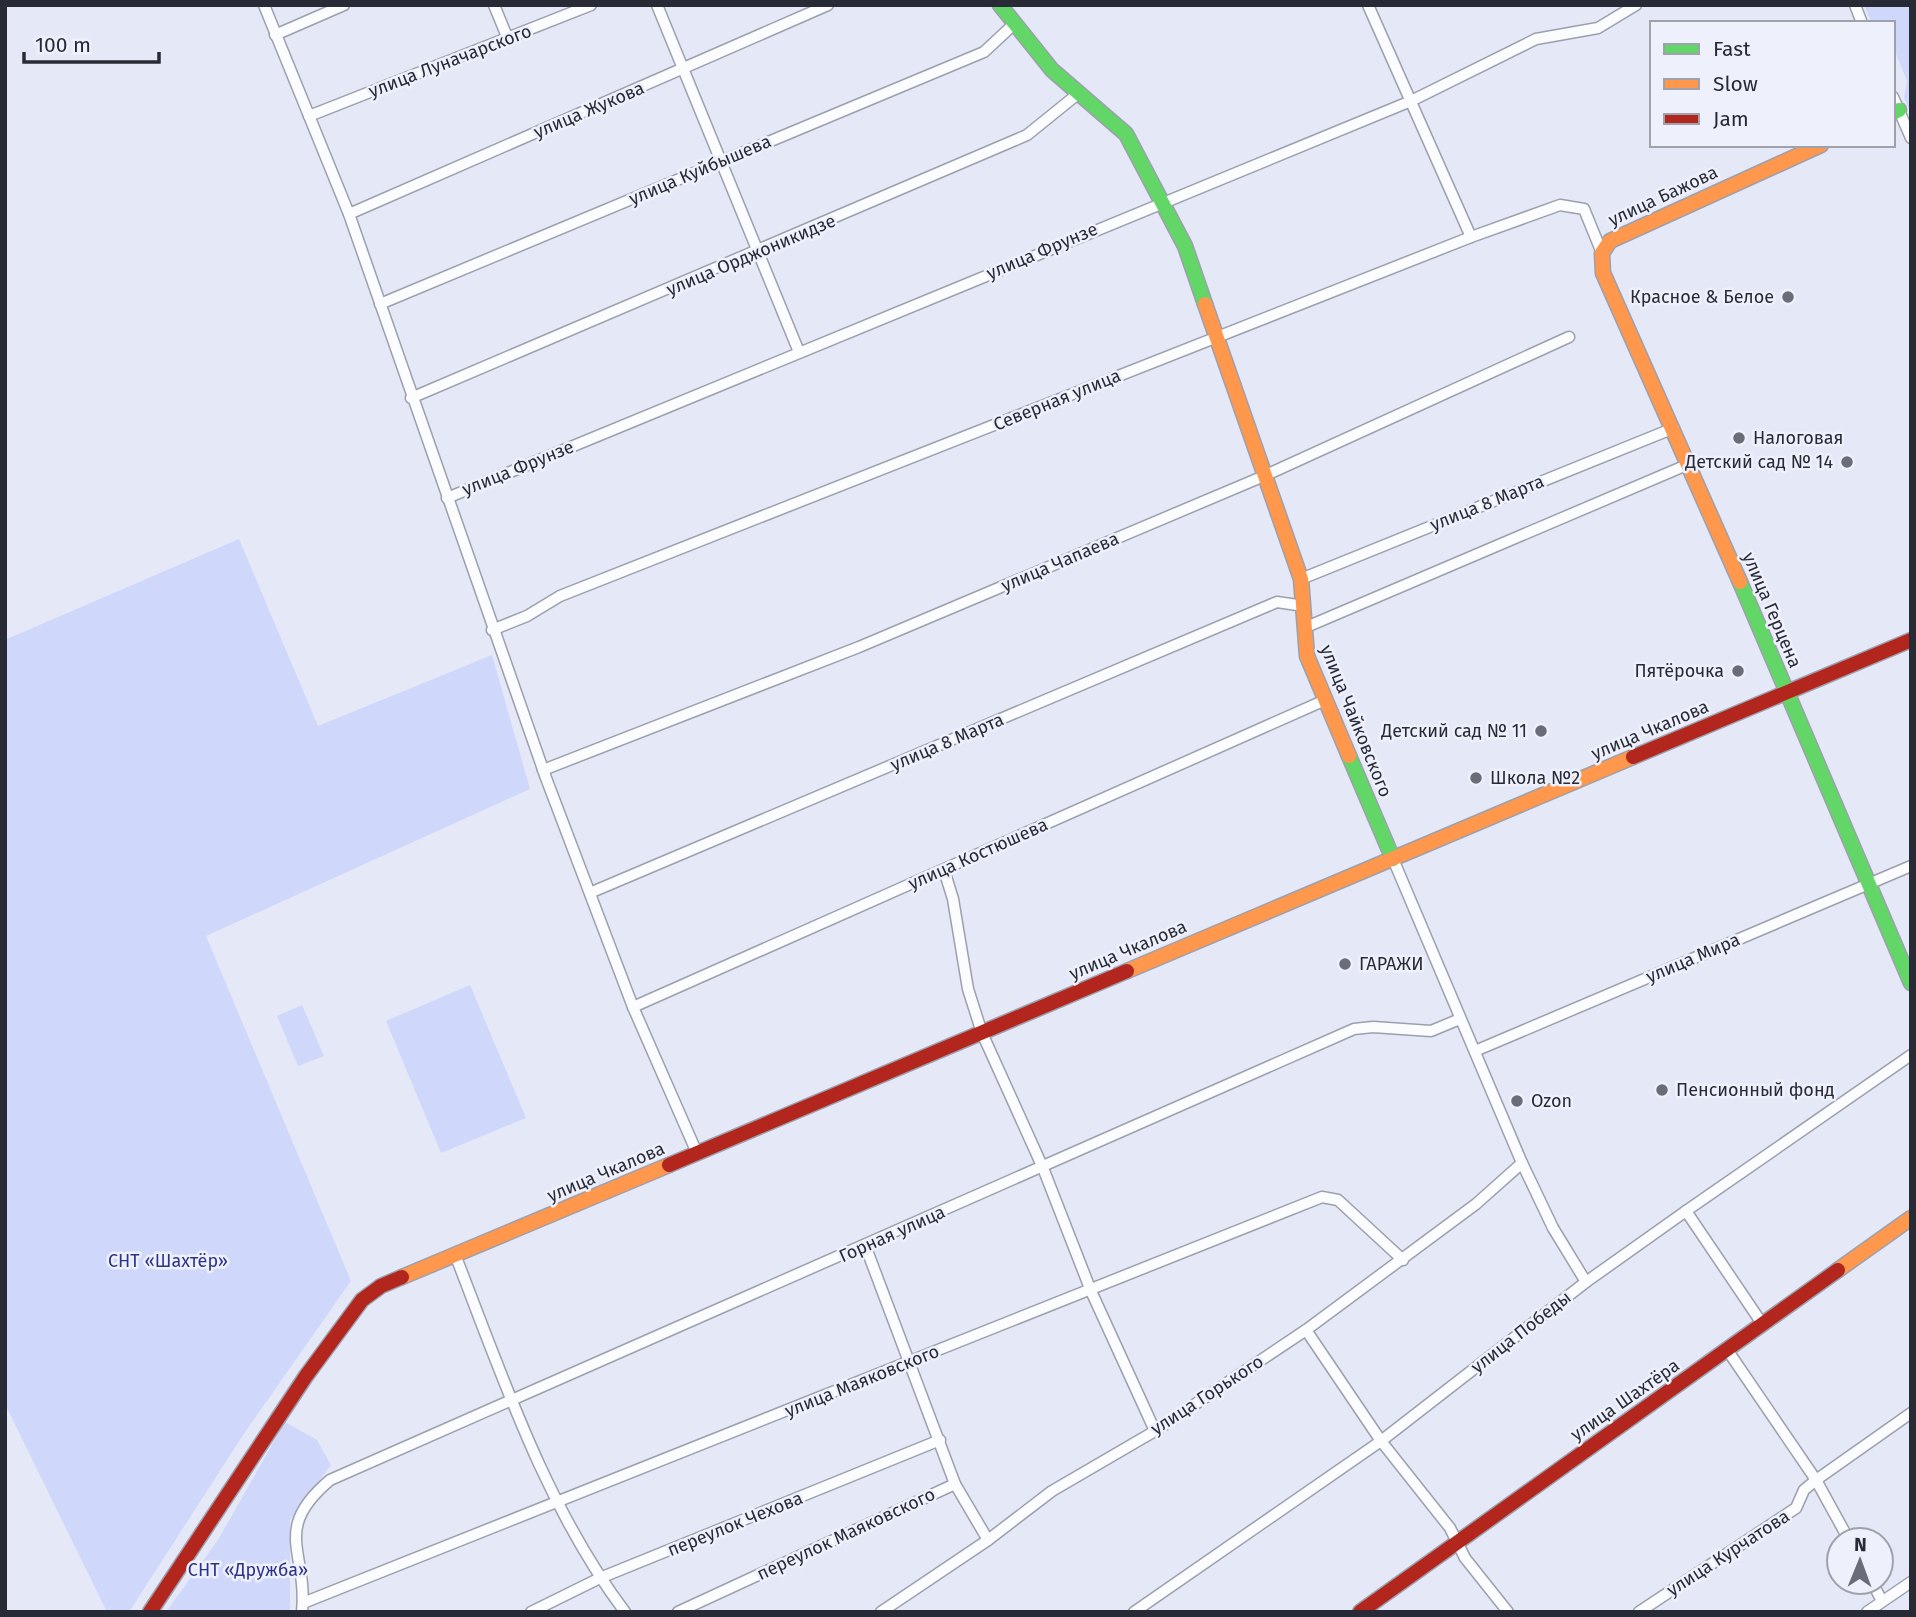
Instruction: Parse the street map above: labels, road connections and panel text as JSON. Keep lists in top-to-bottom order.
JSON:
{
  "streets": {
    "street": [
      "улица Луначарского",
      "улица Жукова",
      "улица Куйбышева",
      "улица Бажова",
      "улица Фрунзе",
      "улица Орджоникидзе",
      "Северная улица",
      "улица 8 Марта",
      "улица Чапаева",
      "улица Герцена",
      "улица Чайковского",
      "улица Чкалова",
      "улица Костюшева",
      "улица Мира",
      "Горная улица",
      "улица Победы",
      "улица Маяковского",
      "улица Горького",
      "улица Шахтёра",
      "переулок Чехова",
      "переулок Маяковского",
      "улица Курчатова"
    ]
  },
  "crossings": [
    ["улица Куйбышева", "улица Чайковского"],
    ["улица Бажова", "Северная улица"],
    ["улица Бажова", "улица Герцена"],
    ["улица Фрунзе", "улица Чайковского"],
    ["улица Орджоникидзе", "улица Чайковского"],
    ["Северная улица", "улица Герцена"],
    ["Северная улица", "улица Чайковского"],
    ["улица 8 Марта", "улица Герцена"],
    ["улица 8 Марта", "улица Чайковского"],
    ["улица Чапаева", "улица Чайковского"],
    ["улица Герцена", "улица Чкалова"],
    ["улица Герцена", "улица Мира"],
    ["улица Чайковского", "улица Чкалова"],
    ["улица Чайковского", "улица Костюшева"],
    ["улица Чайковского", "улица Мира"],
    ["улица Чайковского", "Горная улица"],
    ["улица Чайковского", "улица Победы"],
    ["улица Чайковского", "улица Горького"],
    ["Горная улица", "улица Маяковского"],
    ["улица Маяковского", "улица Горького"],
    ["улица Горького", "переулок Маяковского"]
  ],
  "parks": ["СНТ «Шахтёр»", "СНТ «Дружба»"],
  "places": [
    "Красное & Белое",
    "Налоговая",
    "Детский сад № 14",
    "Пятёрочка",
    "Детский сад № 11",
    "Школа №2",
    "ГАРАЖИ",
    "Пенсионный фонд",
    "Ozon"
  ],
  "legend": ["Fast", "Slow", "Jam"],
  "scale_bar": "100 m",
  "north": "top"
}
